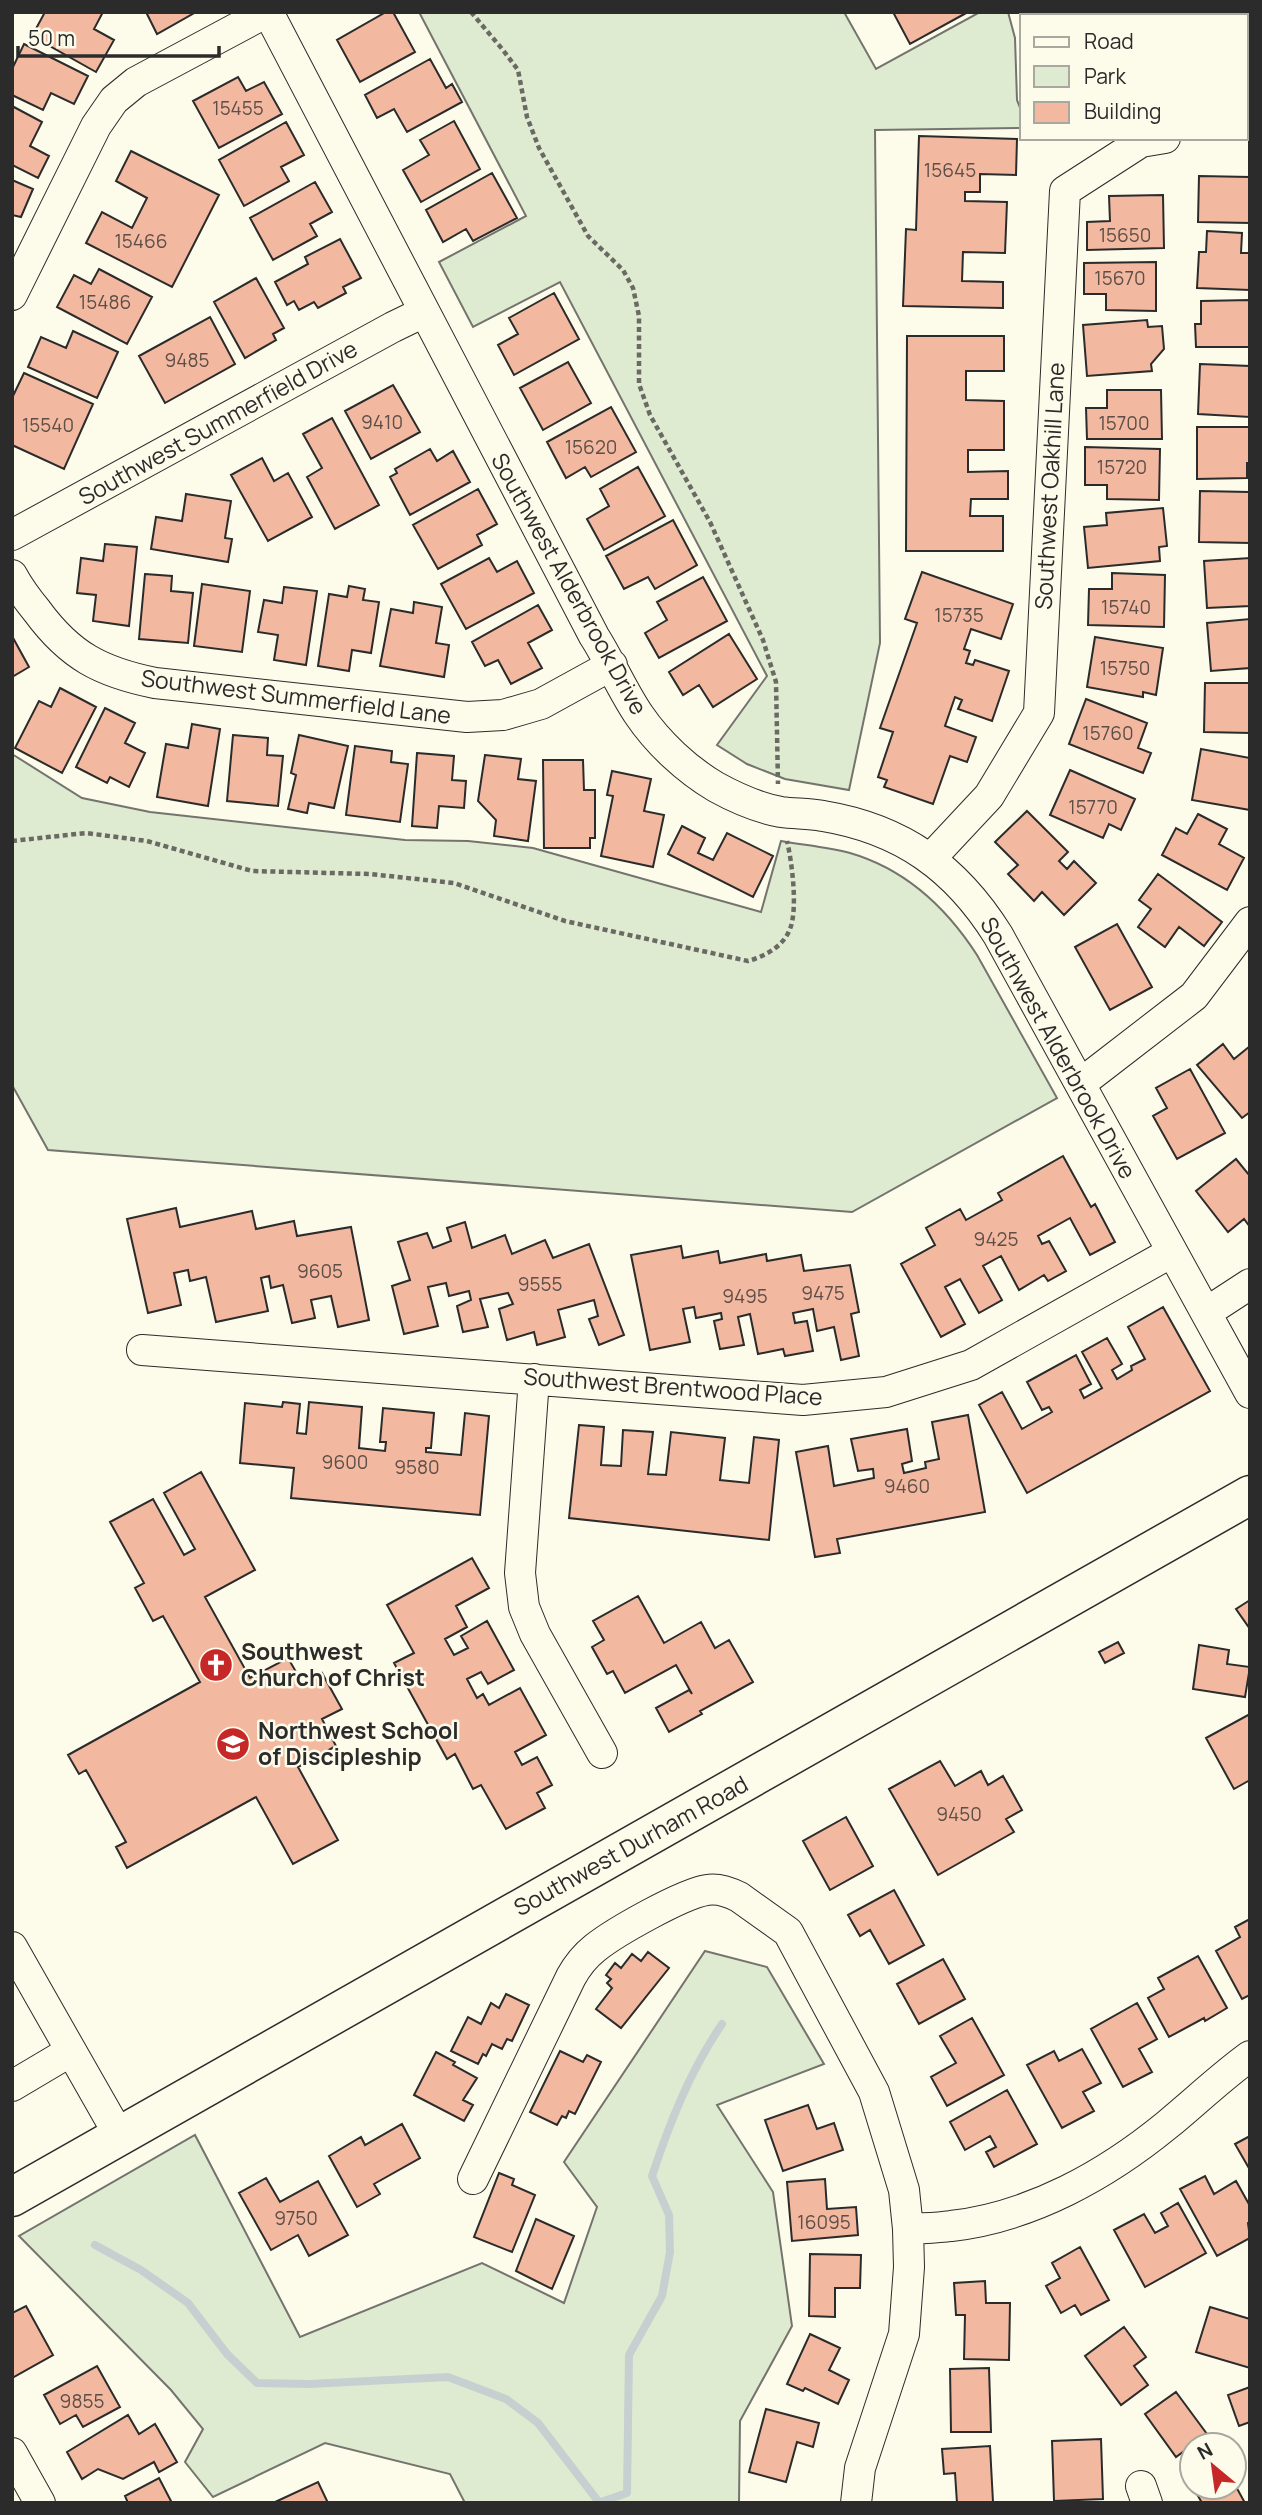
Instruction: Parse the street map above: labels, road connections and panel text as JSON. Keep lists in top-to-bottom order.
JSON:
{
  "streets": {
    "main road": ["Southwest Durham Road"],
    "street": [
      "Southwest Summerfield Drive",
      "Southwest Oakhill Lane",
      "Southwest Alderbrook Drive",
      "Southwest Summerfield Lane",
      "Southwest Brentwood Place"
    ]
  },
  "crossings": [
    ["Southwest Summerfield Drive", "Southwest Alderbrook Drive"],
    ["Southwest Oakhill Lane", "Southwest Alderbrook Drive"],
    ["Southwest Alderbrook Drive", "Southwest Summerfield Lane"],
    ["Southwest Alderbrook Drive", "Southwest Brentwood Place"]
  ],
  "places": {
    "church": ["Southwest Church of Christ"],
    "school or university": ["Northwest School of Discipleship"]
  },
  "house_numbers": [
    "15455",
    "15645",
    "15650",
    "15466",
    "15670",
    "15486",
    "9485",
    "9410",
    "15700",
    "15540",
    "15620",
    "15720",
    "15740",
    "15735",
    "15750",
    "15760",
    "15770",
    "9425",
    "9605",
    "9555",
    "9475",
    "9495",
    "9600",
    "9580",
    "9460",
    "9450",
    "9750",
    "16095",
    "9855"
  ],
  "legend": ["Road", "Park", "Building"],
  "scale_bar": "50 m",
  "north": "top left"
}
